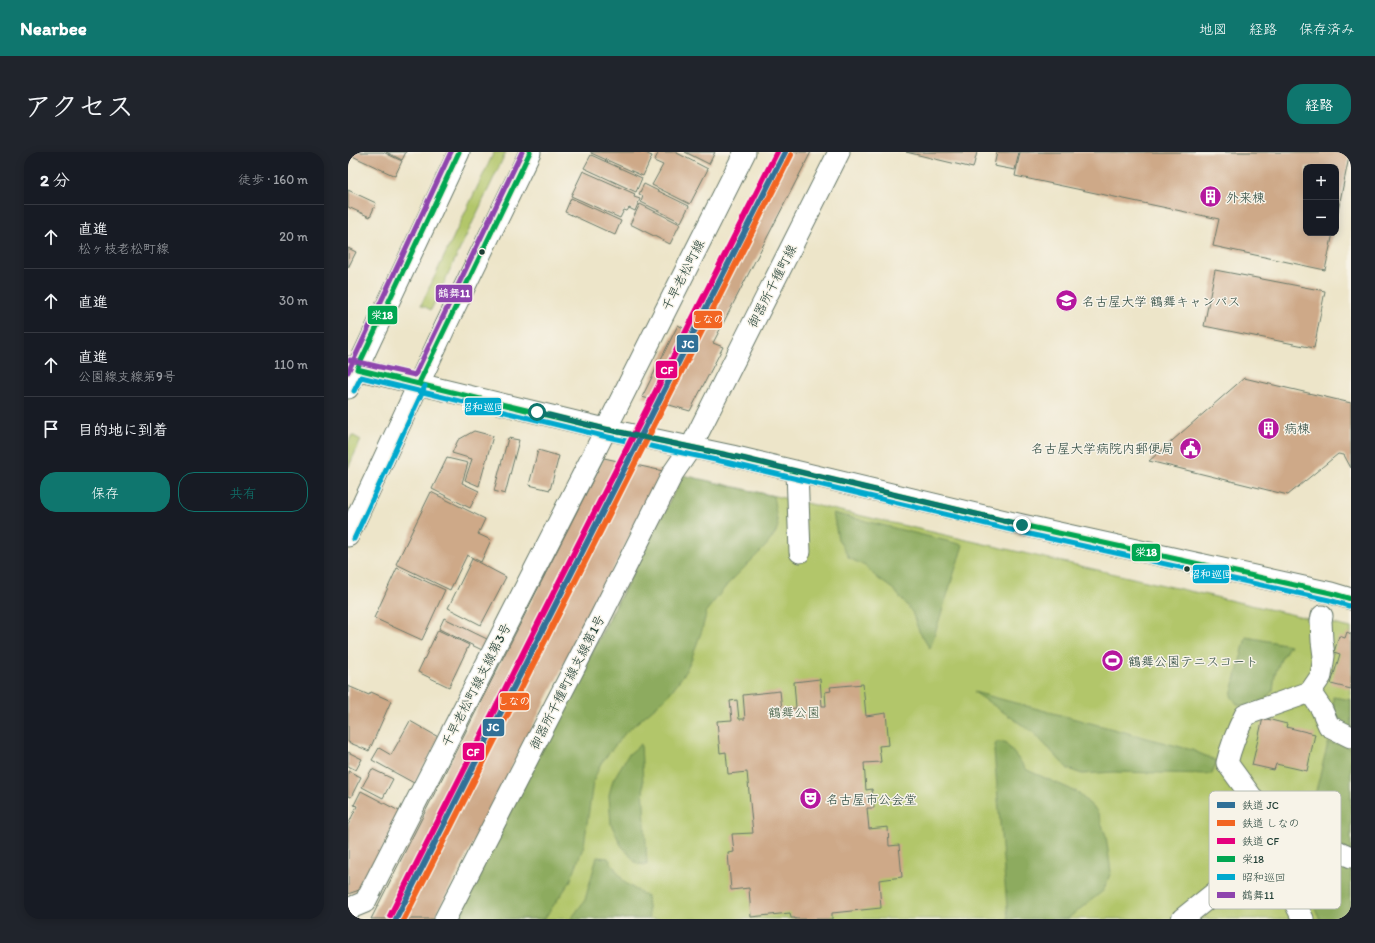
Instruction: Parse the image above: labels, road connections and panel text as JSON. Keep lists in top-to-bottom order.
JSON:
{
  "streets": {
    "street": [
      "千早老松町線",
      "御器所千種町線",
      "御器所千種町線支線第1号",
      "千早老松町線支線第3号"
    ]
  },
  "crossings": [
    ["千早老松町線", "千早老松町線支線第3号"],
    ["御器所千種町線", "御器所千種町線支線第1号"]
  ],
  "parks": ["鶴舞公園"],
  "places": {
    "building": ["外来棟", "病棟"],
    "school or university": ["名古屋大学 鶴舞キャンパス"],
    "public building": ["名古屋大学病院内郵便局"],
    "sports": ["鶴舞公園テニスコート"],
    "theatre": ["名古屋市公会堂"]
  },
  "lines": [
    "rail line JC",
    "rail line CF",
    "transit line 栄18",
    "transit line 鶴舞11",
    "rail line しなの",
    "transit line 昭和巡回"
  ],
  "legend": [
    "鉄道 JC",
    "鉄道 しなの",
    "鉄道 CF",
    "栄18",
    "昭和巡回",
    "鶴舞11"
  ],
  "page": {
    "header": "Nearbee",
    "nav": ["地図", "経路", "保存済み"],
    "title": "アクセス",
    "buttons": [
      "経路",
      ["保存", "共有"]
    ],
    "heading": ["2 分", "徒歩 · 160 m"],
    "map_buttons": ["+", "−"],
    "list": [
      ["直進", "松ヶ枝老松町線", "20 m"],
      ["直進", "30 m"],
      ["直進", "公園線支線第9号", "110 m"],
      "目的地に到着"
    ]
  }
}
